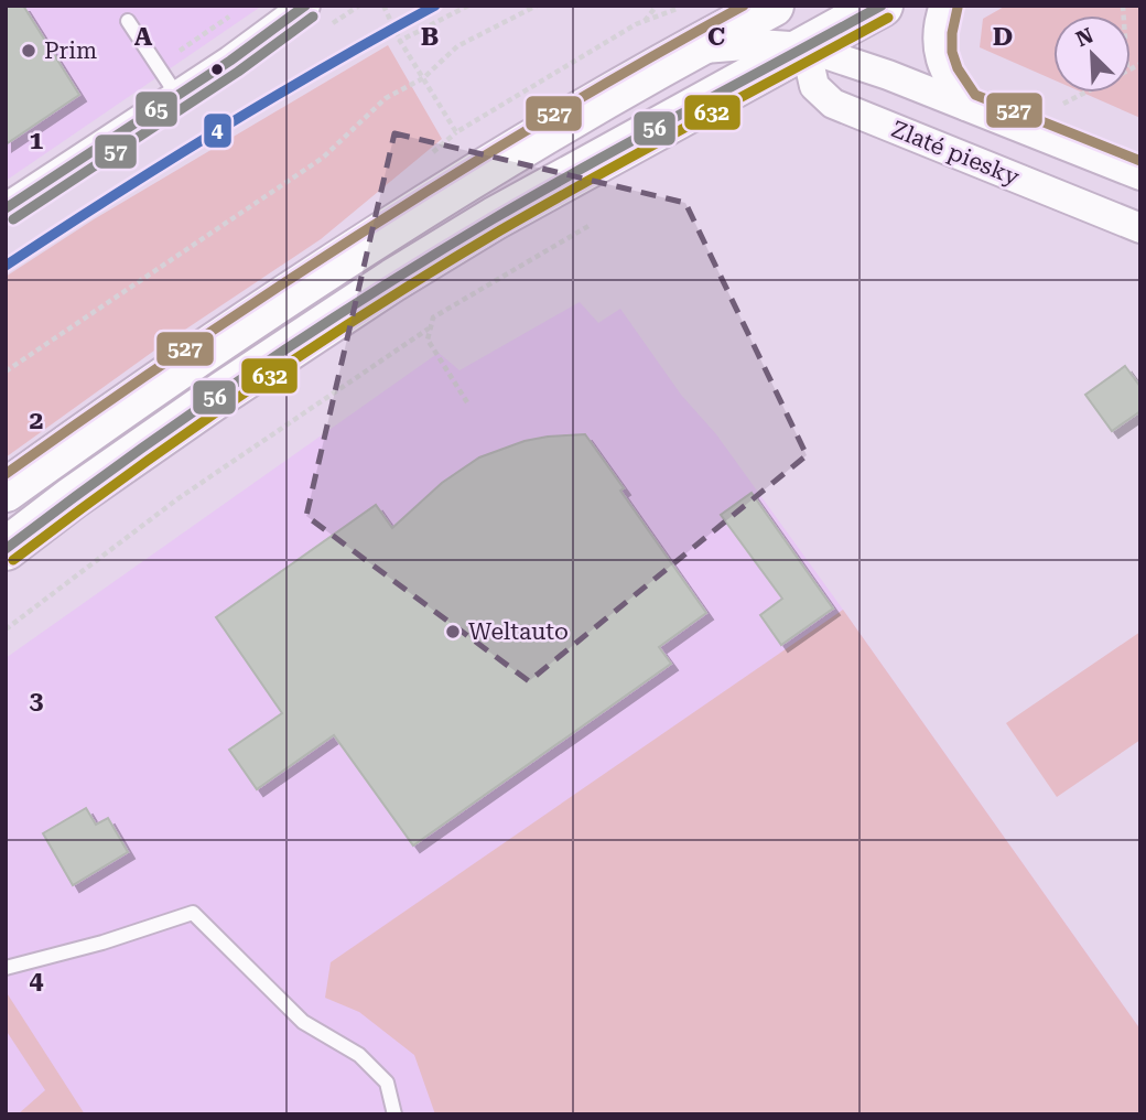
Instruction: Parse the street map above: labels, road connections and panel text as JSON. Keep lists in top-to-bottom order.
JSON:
{
  "streets": {
    "street": ["Zlaté piesky"]
  },
  "places": ["Prim", "Weltauto"],
  "lines": [
    "transit line 4",
    "transit line 56",
    "transit line 527",
    "transit line 65",
    "transit line 57",
    "transit line 632"
  ],
  "north": "top left",
  "grid": {
    "columns": [
      "A",
      "B",
      "C",
      "D"
    ],
    "rows": [
      "1",
      "2",
      "3",
      "4"
    ]
  }
}
